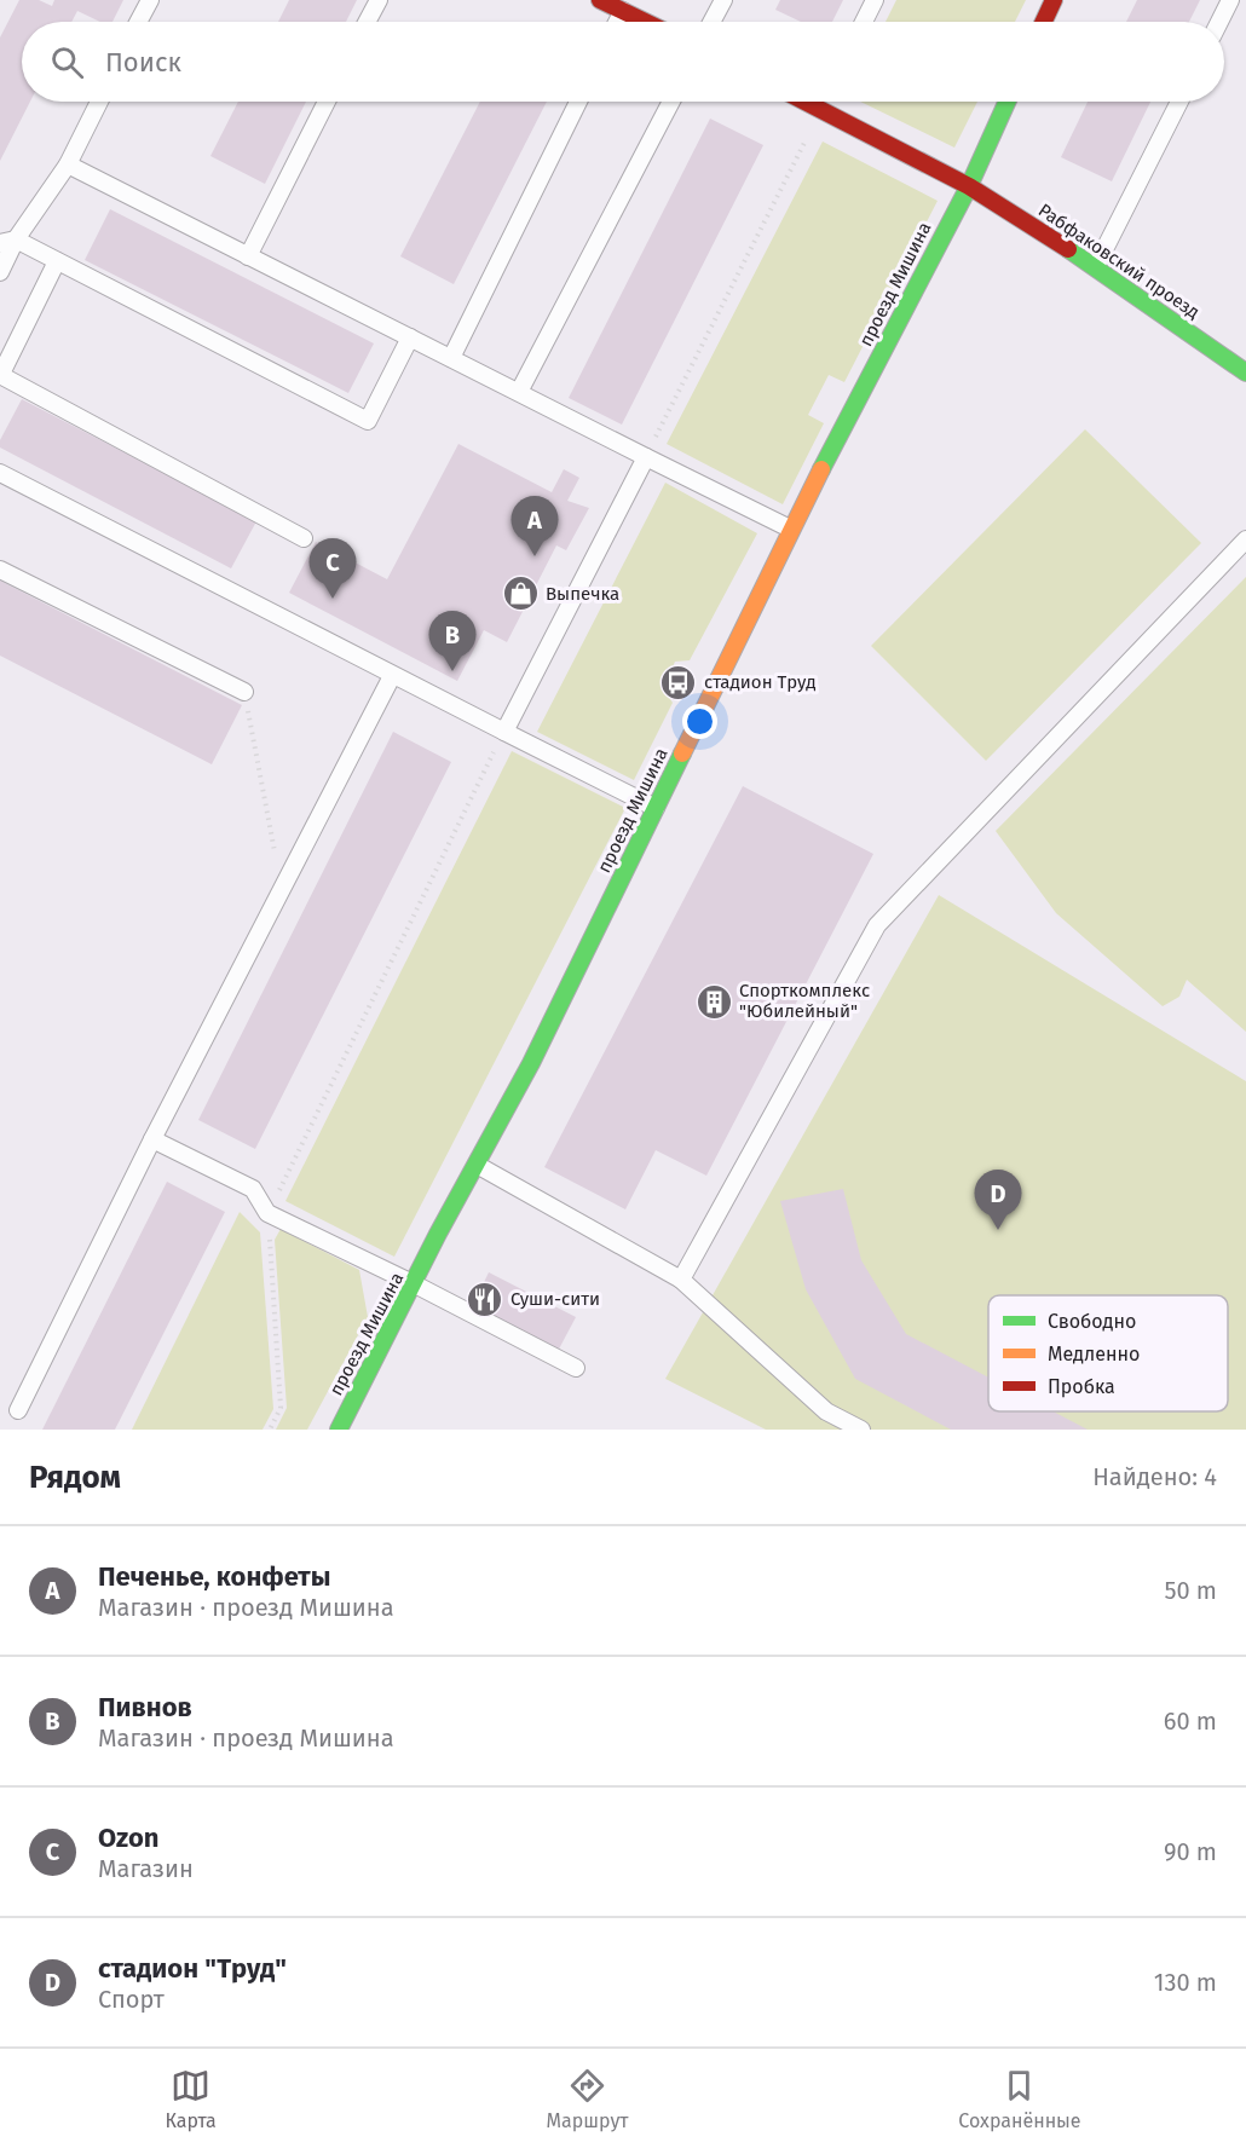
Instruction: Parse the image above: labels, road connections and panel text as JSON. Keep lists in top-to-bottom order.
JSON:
{
  "streets": {
    "main road": ["Рабфаковский проезд", "проезд Мишина"]
  },
  "crossings": [
    ["Рабфаковский проезд", "проезд Мишина"]
  ],
  "places": {
    "shop": ["Выпечка"],
    "bus stop": ["стадион Труд"],
    "building": ["Спорткомплекс \"Юбилейный\""],
    "restaurant": ["Суши-сити"]
  },
  "legend": ["Свободно", "Медленно", "Пробка"],
  "page": {
    "search": "Поиск",
    "pins": [
      "A",
      "C",
      "B",
      "D"
    ],
    "heading": ["Рядом", "Найдено: 4"],
    "list": [
      {
        "mark": "A",
        "name": "Печенье, конфеты",
        "note": "Магазин · проезд Мишина",
        "value": "50 m"
      },
      {
        "mark": "B",
        "name": "Пивнов",
        "note": "Магазин · проезд Мишина",
        "value": "60 m"
      },
      {
        "mark": "C",
        "name": "Ozon",
        "note": "Магазин",
        "value": "90 m"
      },
      {
        "mark": "D",
        "name": "стадион \"Труд\"",
        "note": "Спорт",
        "value": "130 m"
      }
    ],
    "nav": ["Карта", "Маршрут", "Сохранённые"]
  }
}
